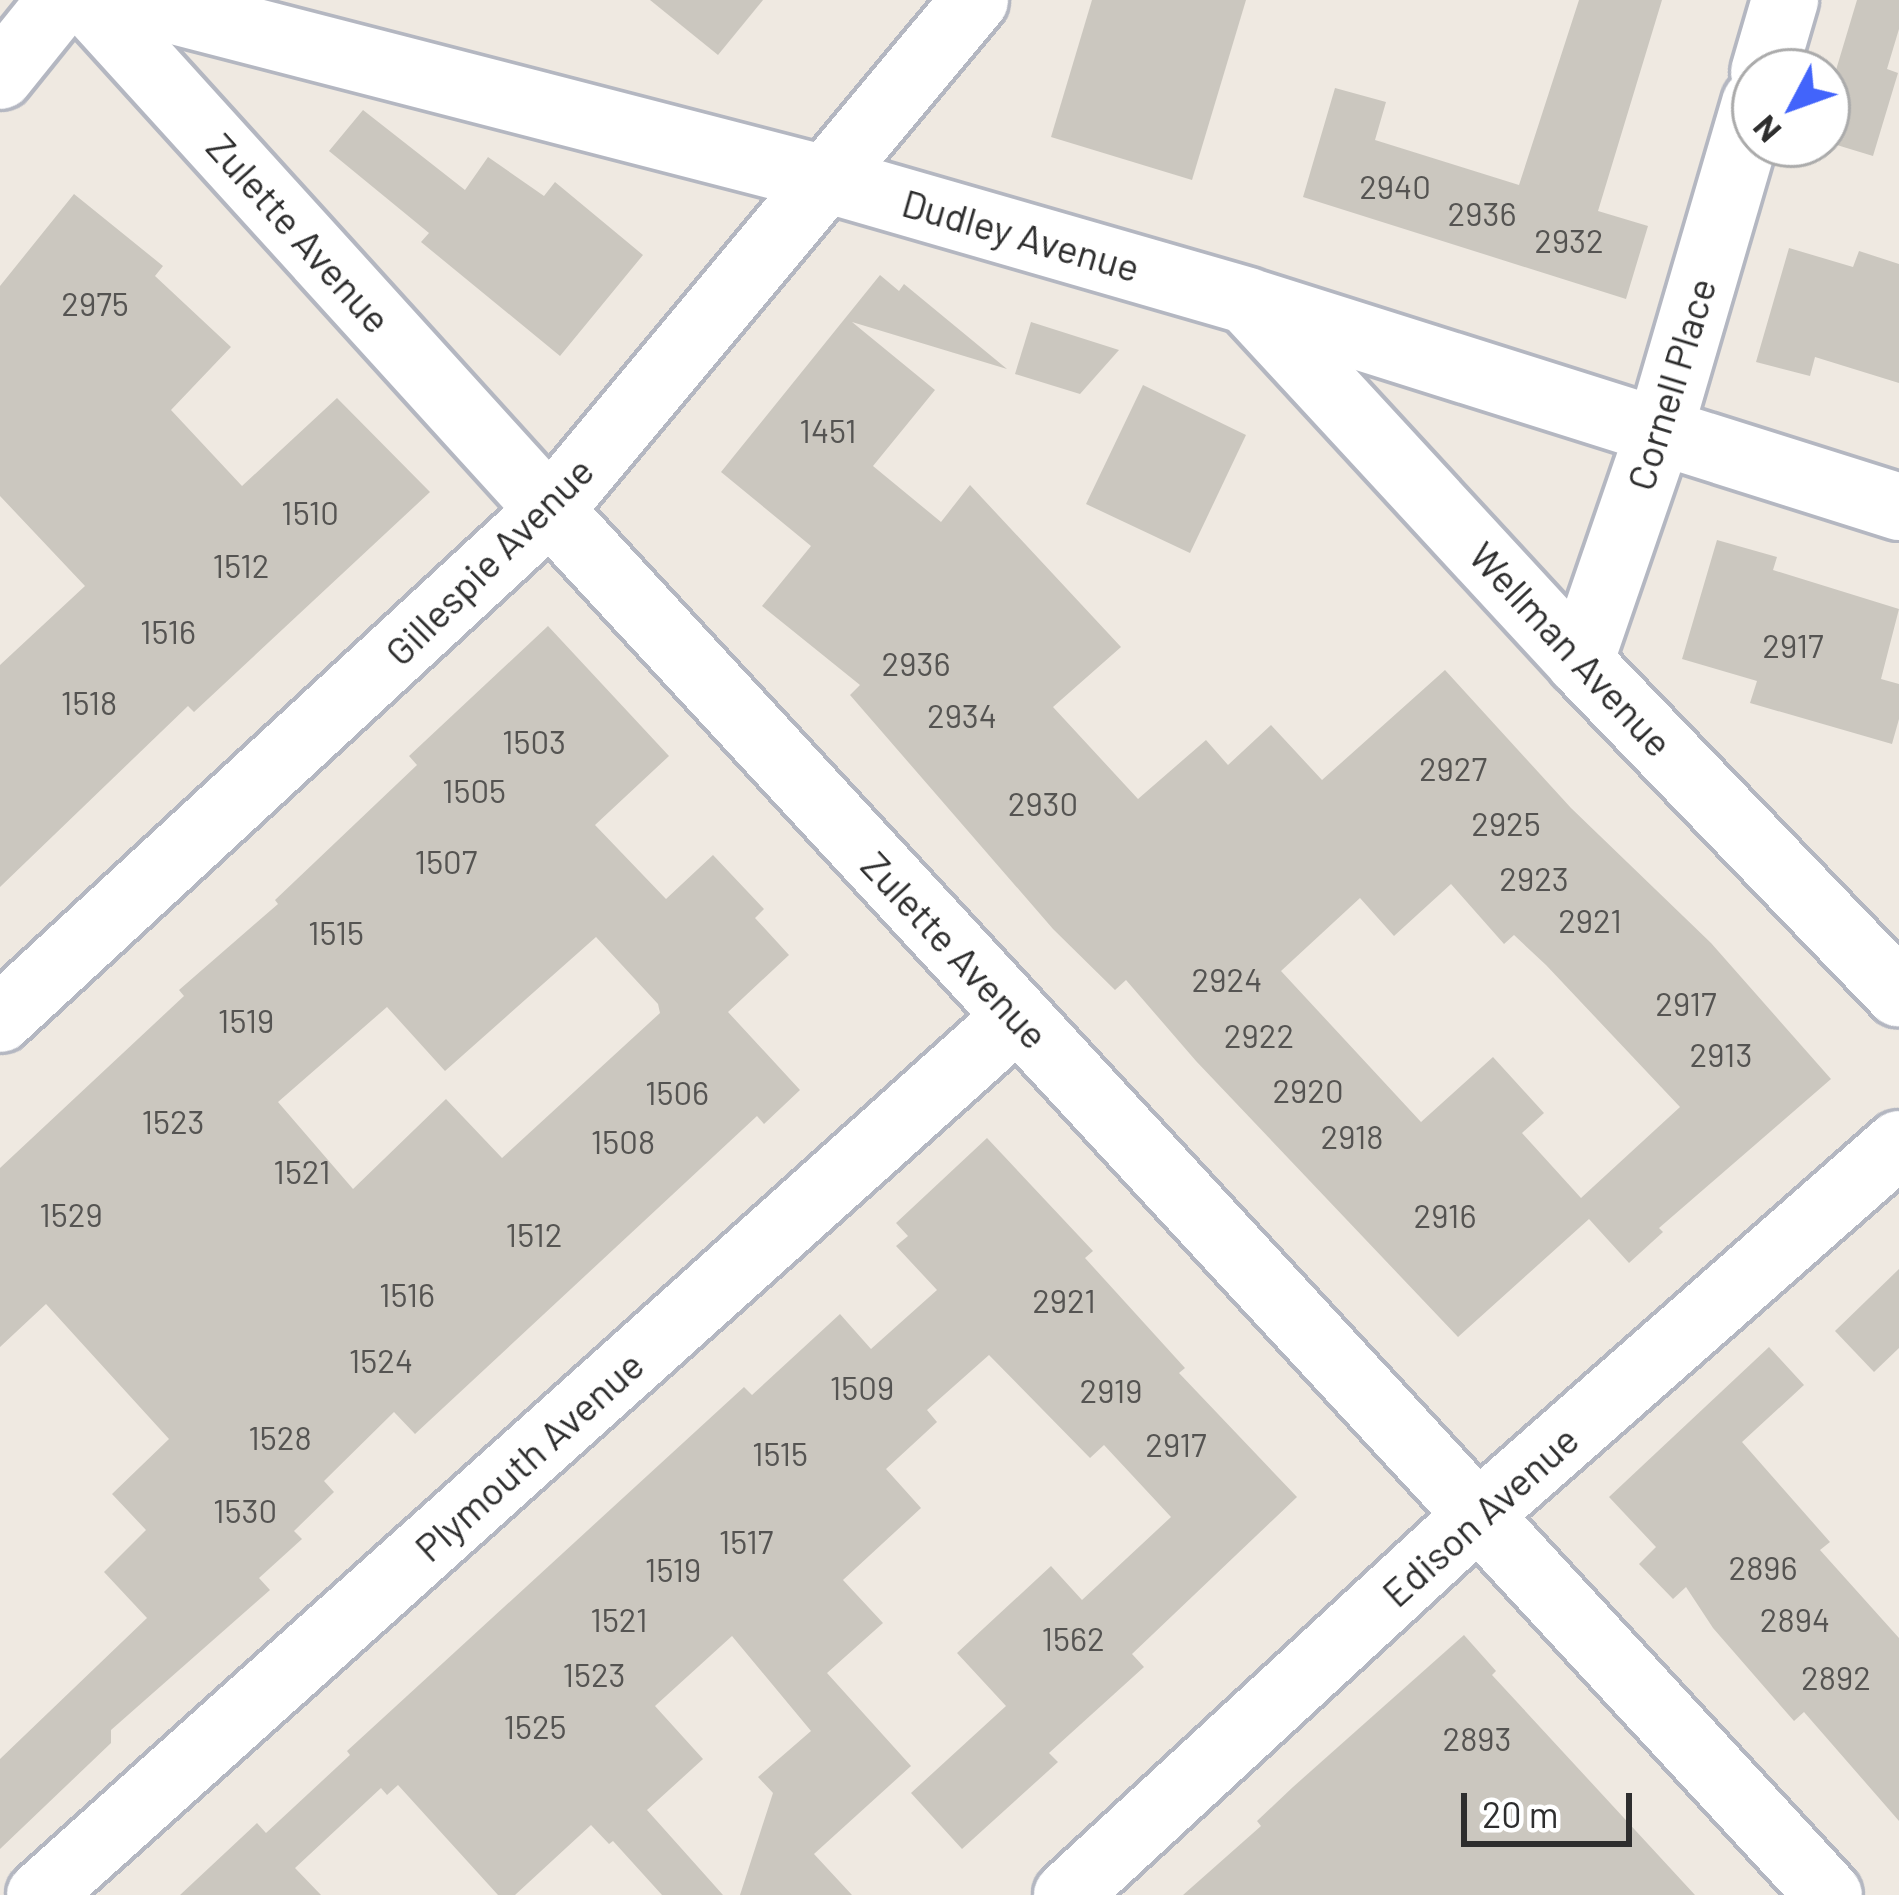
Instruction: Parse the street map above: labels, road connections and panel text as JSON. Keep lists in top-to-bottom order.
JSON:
{
  "streets": {
    "street": [
      "Zulette Avenue",
      "Dudley Avenue",
      "Cornell Place",
      "Gillespie Avenue",
      "Wellman Avenue",
      "Plymouth Avenue",
      "Edison Avenue"
    ]
  },
  "crossings": [
    ["Zulette Avenue", "Gillespie Avenue"],
    ["Zulette Avenue", "Plymouth Avenue"],
    ["Zulette Avenue", "Edison Avenue"],
    ["Dudley Avenue", "Cornell Place"],
    ["Dudley Avenue", "Gillespie Avenue"],
    ["Dudley Avenue", "Wellman Avenue"],
    ["Cornell Place", "Wellman Avenue"]
  ],
  "house_numbers": [
    "2940",
    "2936",
    "2932",
    "2975",
    "1451",
    "1510",
    "1512",
    "1516",
    "2917",
    "2936",
    "1518",
    "2934",
    "1503",
    "2927",
    "1505",
    "2930",
    "2925",
    "1507",
    "2923",
    "2921",
    "1515",
    "2924",
    "2917",
    "1519",
    "2922",
    "2913",
    "2920",
    "1506",
    "1523",
    "2918",
    "1508",
    "1521",
    "1529",
    "2916",
    "1512",
    "1516",
    "2921",
    "1524",
    "1509",
    "2919",
    "1528",
    "2917",
    "1515",
    "1530",
    "1517",
    "2896",
    "1519",
    "1521",
    "2894",
    "1562",
    "1523",
    "2892",
    "1525",
    "2893"
  ],
  "scale_bar": "20 m",
  "north": "bottom left"
}
